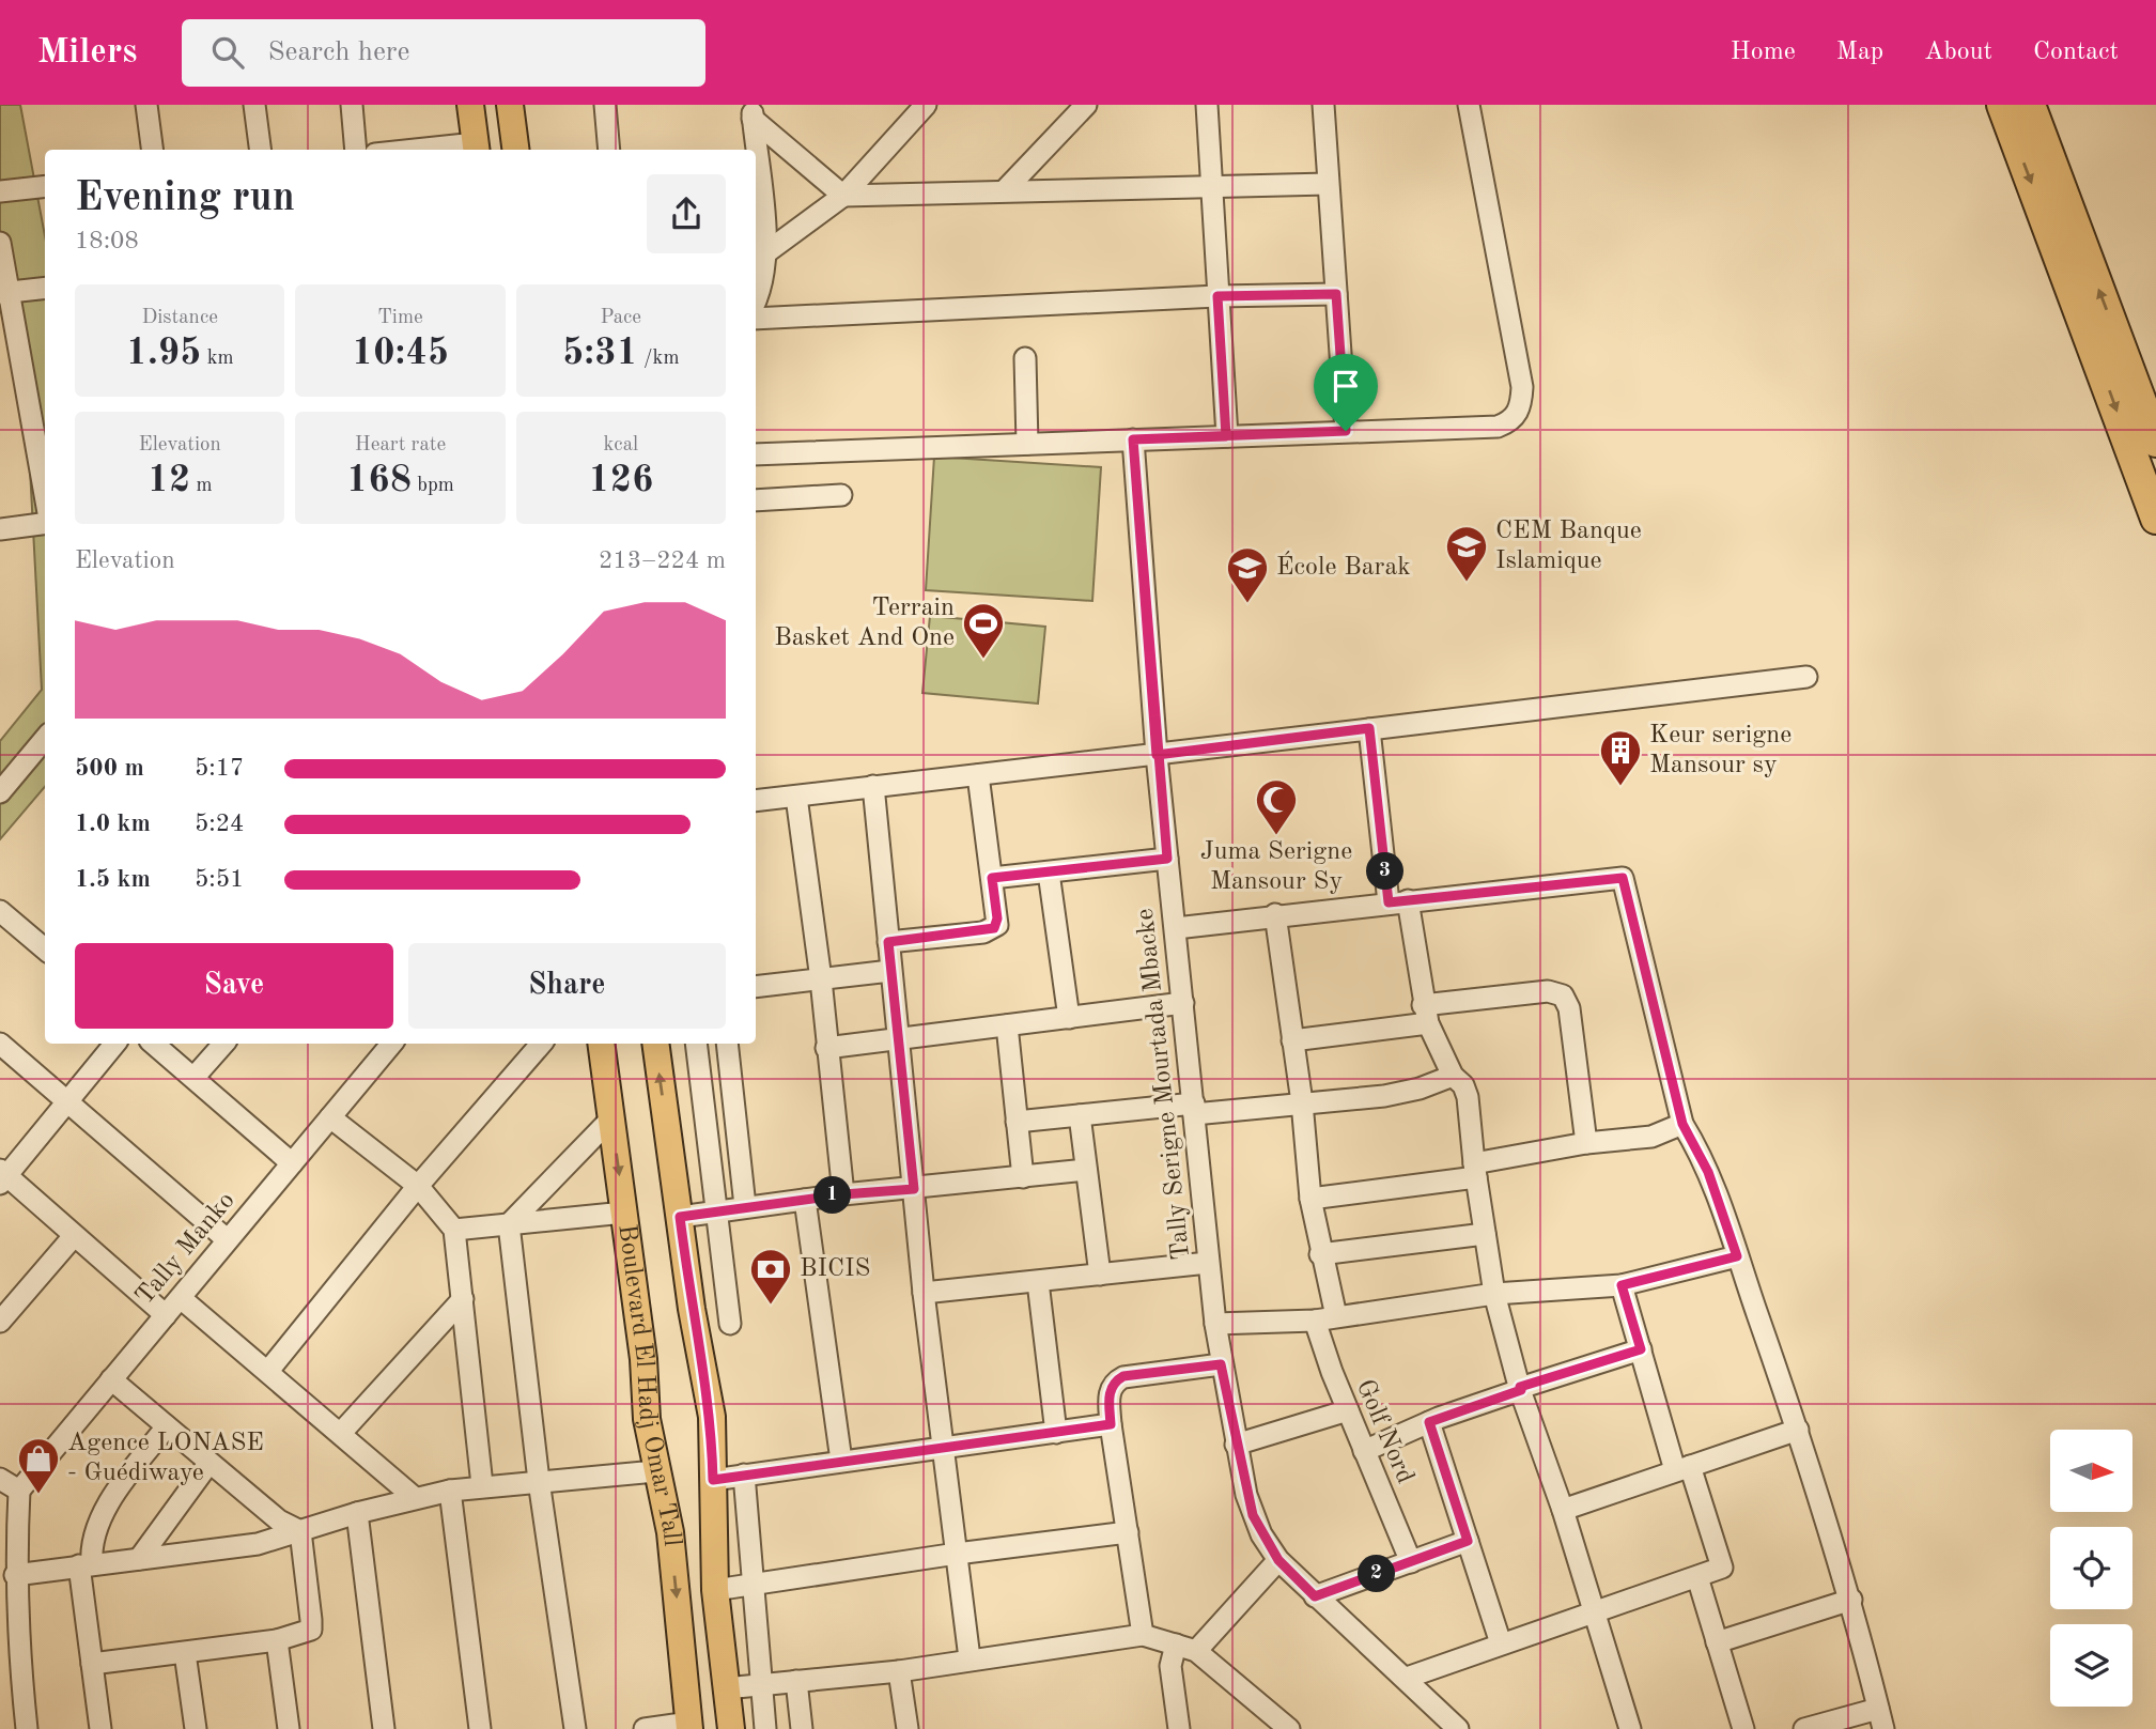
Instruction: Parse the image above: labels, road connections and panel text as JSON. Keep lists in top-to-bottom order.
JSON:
{
  "streets": {
    "main road": ["Boulevard El Hadj Omar Tall"],
    "street": ["Tally Serigne Mourtada Mbacke", "Tally Manko", "Golf Nord"]
  },
  "places": {
    "school or university": ["CEM Banque Islamique", "École Barak"],
    "sports": ["Terrain Basket And One"],
    "building": ["Keur serigne Mansour sy"],
    "mosque": ["Juma Serigne Mansour Sy"],
    "bank": ["BICIS"],
    "shop": ["Agence LONASE - Guédiwaye"]
  },
  "north": "right",
  "page": {
    "header": "Milers",
    "search": "Search here",
    "nav": [
      "Home",
      "Map",
      "About",
      "Contact"
    ],
    "heading": ["Evening run", "18:08"],
    "stats": [
      ["Distance", "1.95 km"],
      ["Time", "10:45"],
      ["Pace", "5:31 /km"],
      ["Elevation", "12 m"],
      ["Heart rate", "168 bpm"],
      ["kcal", "126"]
    ],
    "chart": ["Elevation", "213–224 m"],
    "list": [
      {
        "name": "500 m",
        "note": "5:17"
      },
      {
        "name": "1.0 km",
        "note": "5:24"
      },
      {
        "name": "1.5 km",
        "note": "5:51"
      }
    ],
    "pins": ["3", "1", "2"],
    "buttons": ["Save", "Share"]
  }
}
